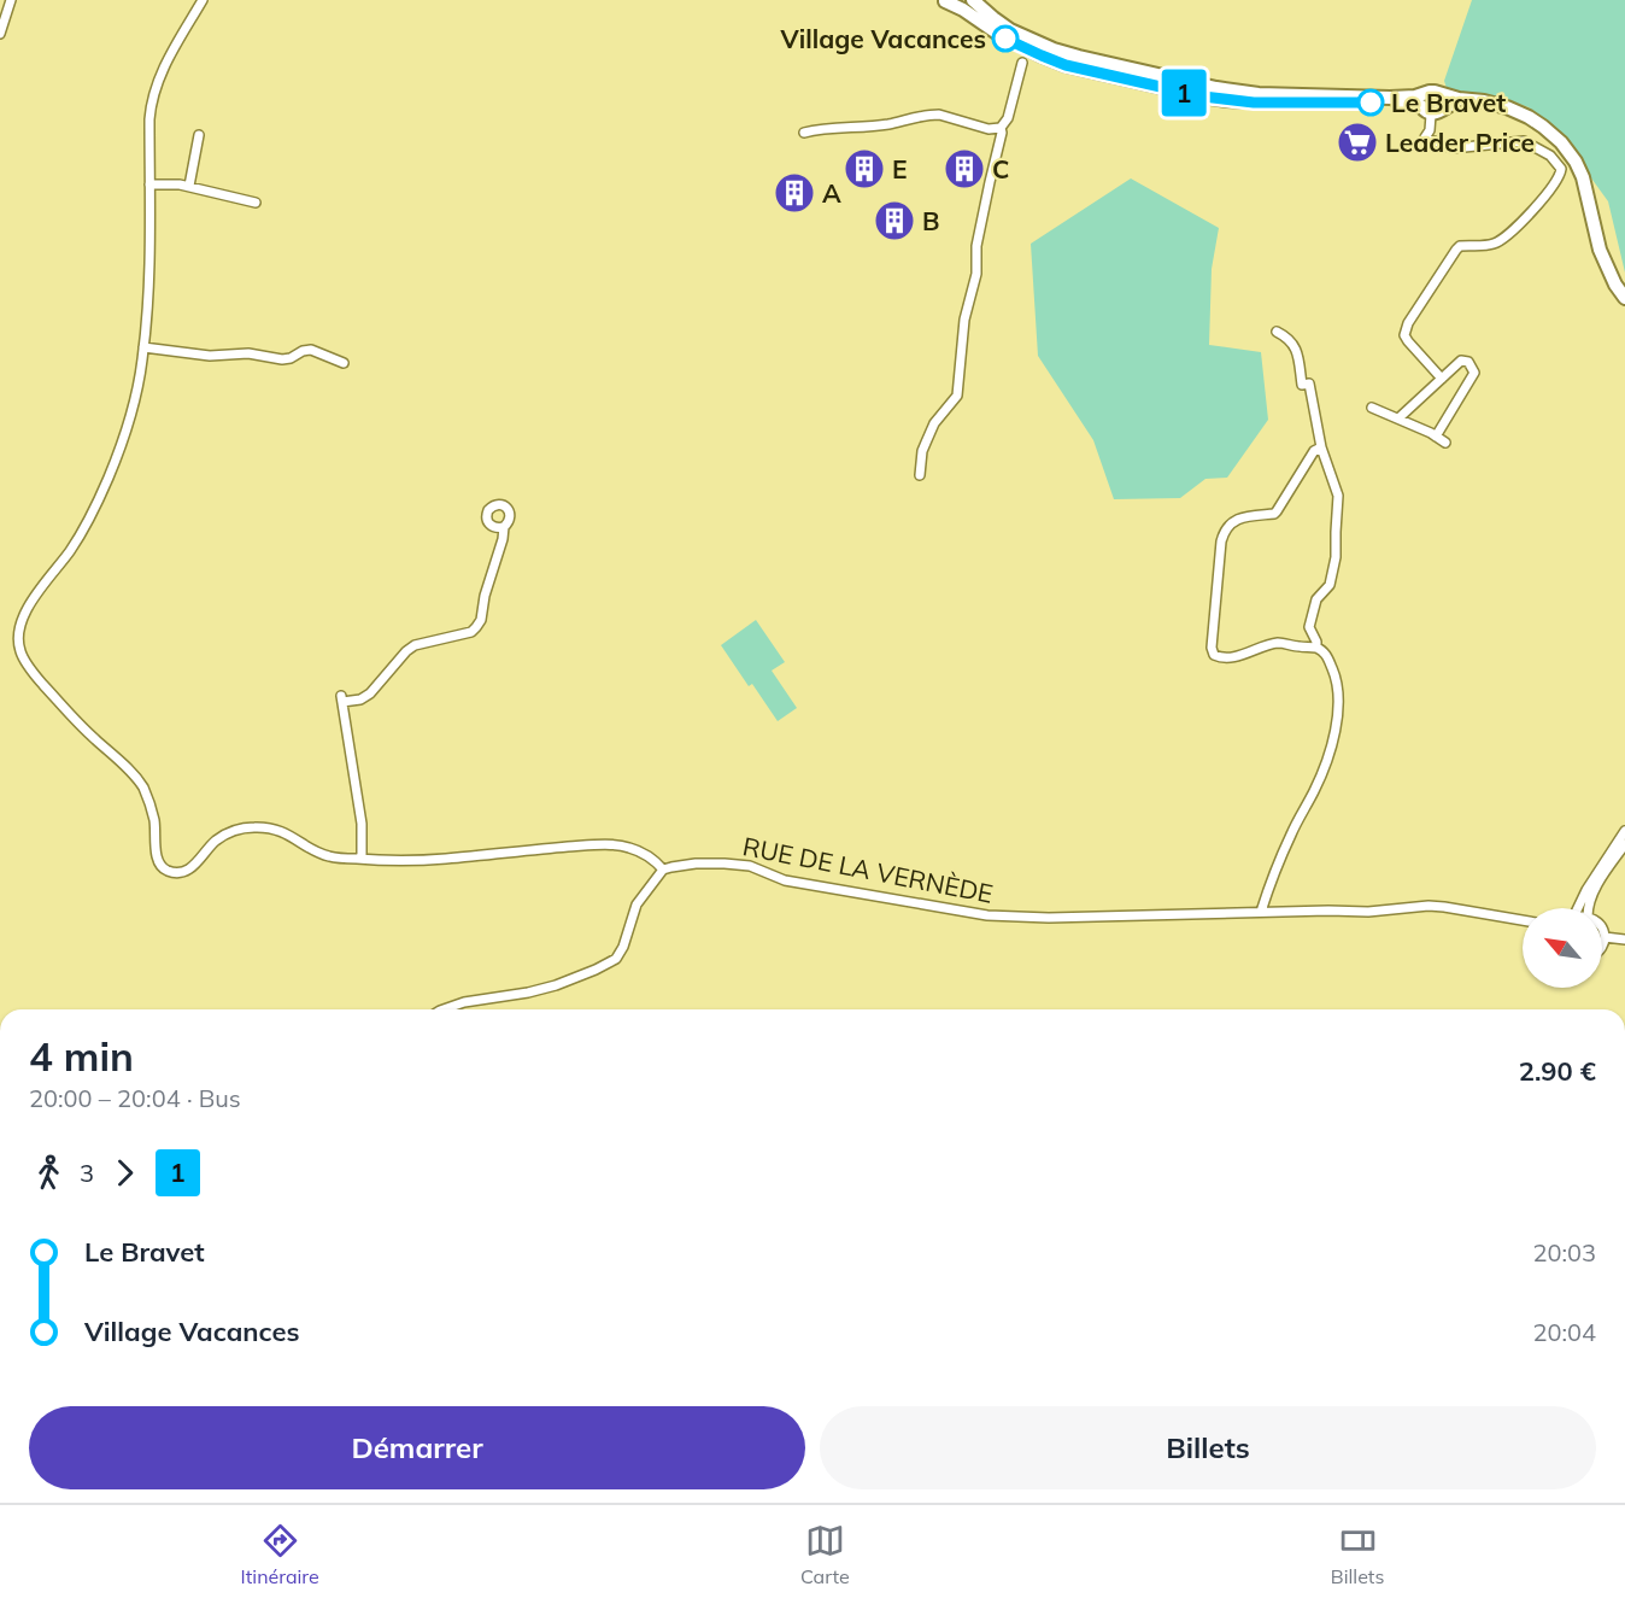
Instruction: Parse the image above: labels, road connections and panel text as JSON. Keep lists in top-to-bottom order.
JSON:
{
  "streets": {
    "street": ["RUE DE LA VERNÈDE"]
  },
  "places": {
    "other": ["Village Vacances", "Le Bravet"],
    "supermarket": ["Leader Price"],
    "building": [
      "E",
      "C",
      "A",
      "B"
    ]
  },
  "lines": ["bus line 1"],
  "north": "top left",
  "page": {
    "on_map": "1",
    "heading": ["4 min", "20:00 – 20:04 · Bus", "2.90 €"],
    "legs": ["3", "1"],
    "list": [
      {
        "name": "Le Bravet",
        "value": "20:03"
      },
      {
        "name": "Village Vacances",
        "value": "20:04"
      }
    ],
    "buttons": ["Démarrer", "Billets"],
    "tabs": ["Itinéraire", "Carte", "Billets"]
  }
}
